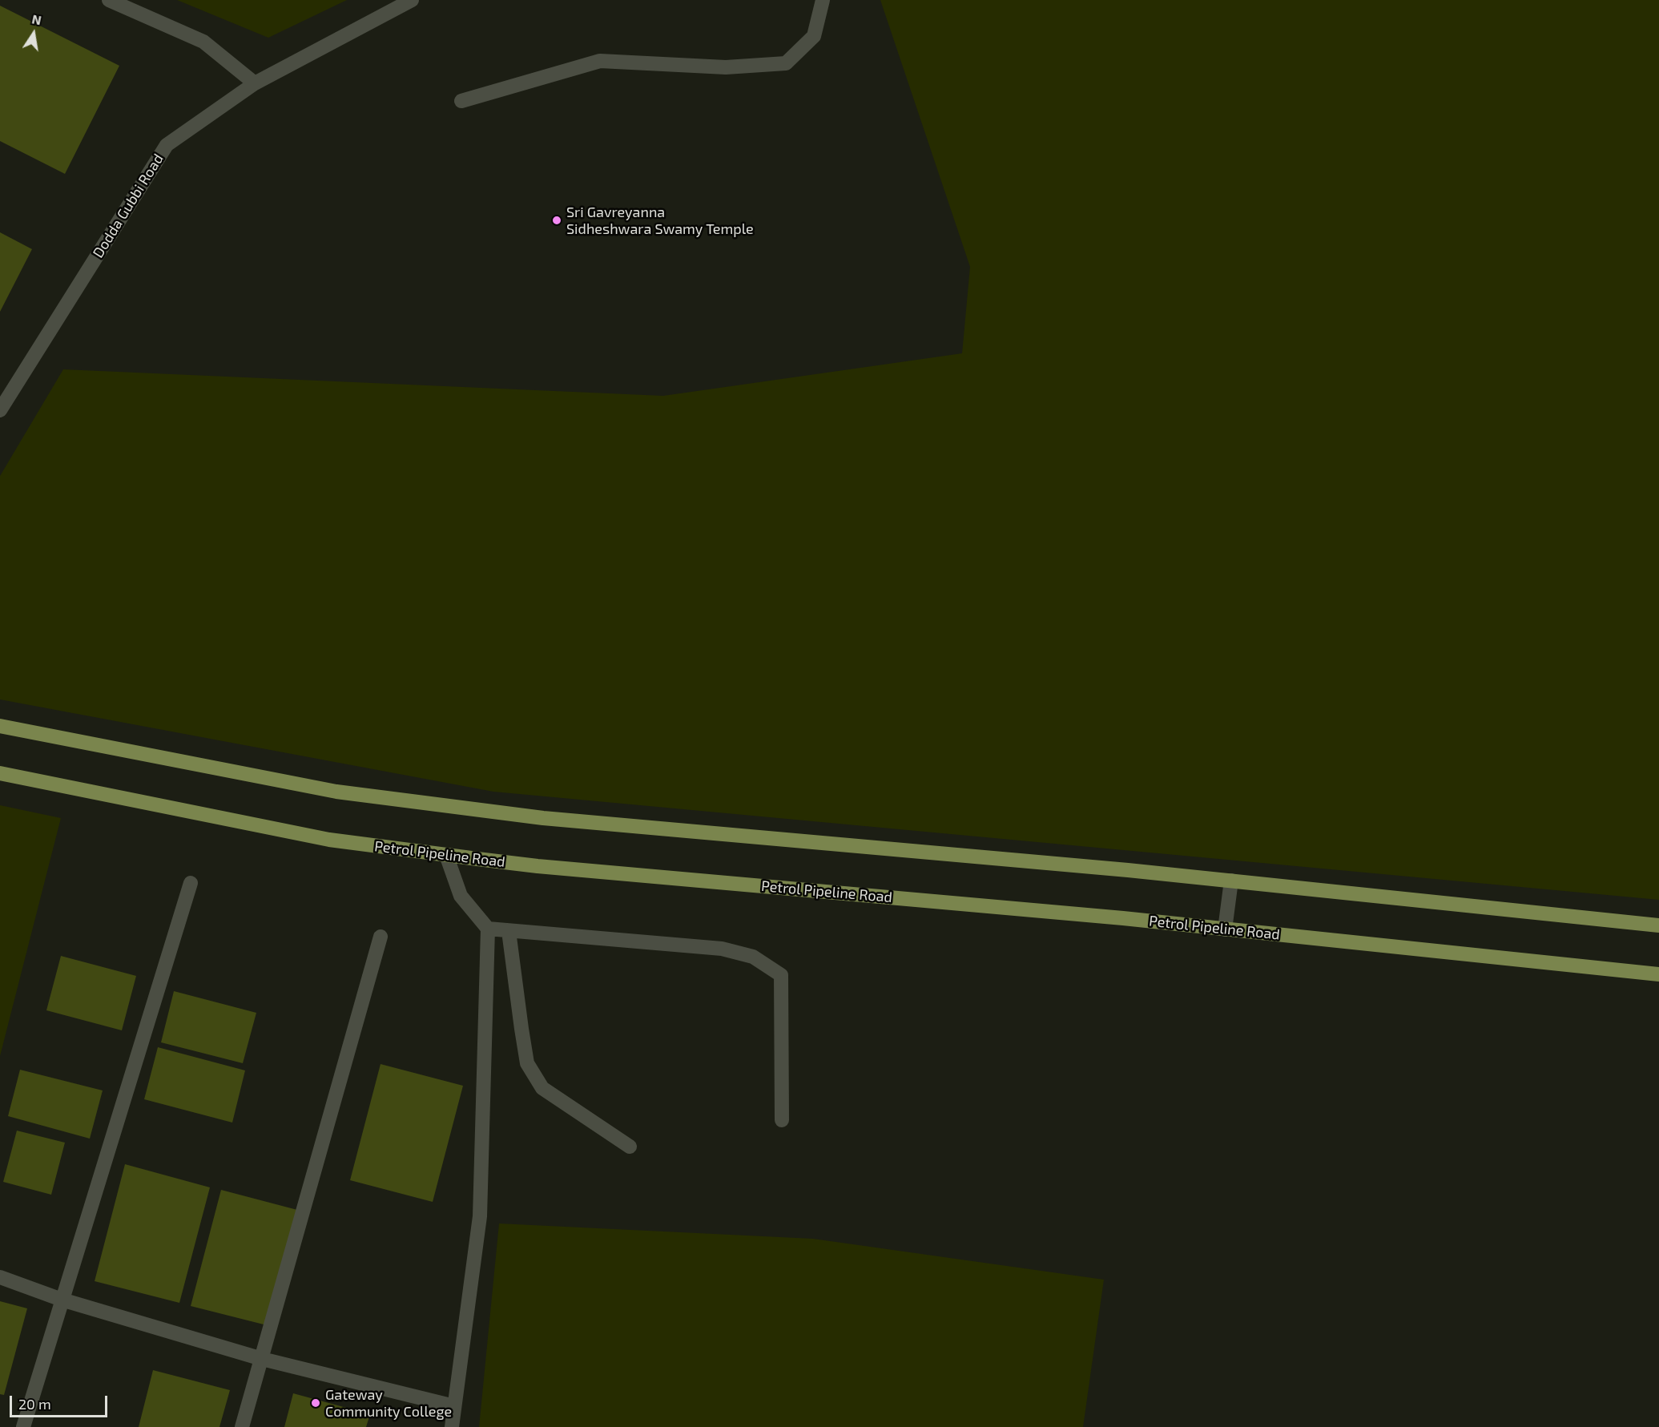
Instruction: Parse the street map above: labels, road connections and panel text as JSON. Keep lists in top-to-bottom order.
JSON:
{
  "streets": {
    "main road": ["Petrol Pipeline Road"],
    "street": ["Dodda Gubbi Road"]
  },
  "places": ["Sri Gavreyanna Sidheshwara Swamy Temple", "Gateway Community College"],
  "scale_bar": "20 m",
  "north": "top"
}
